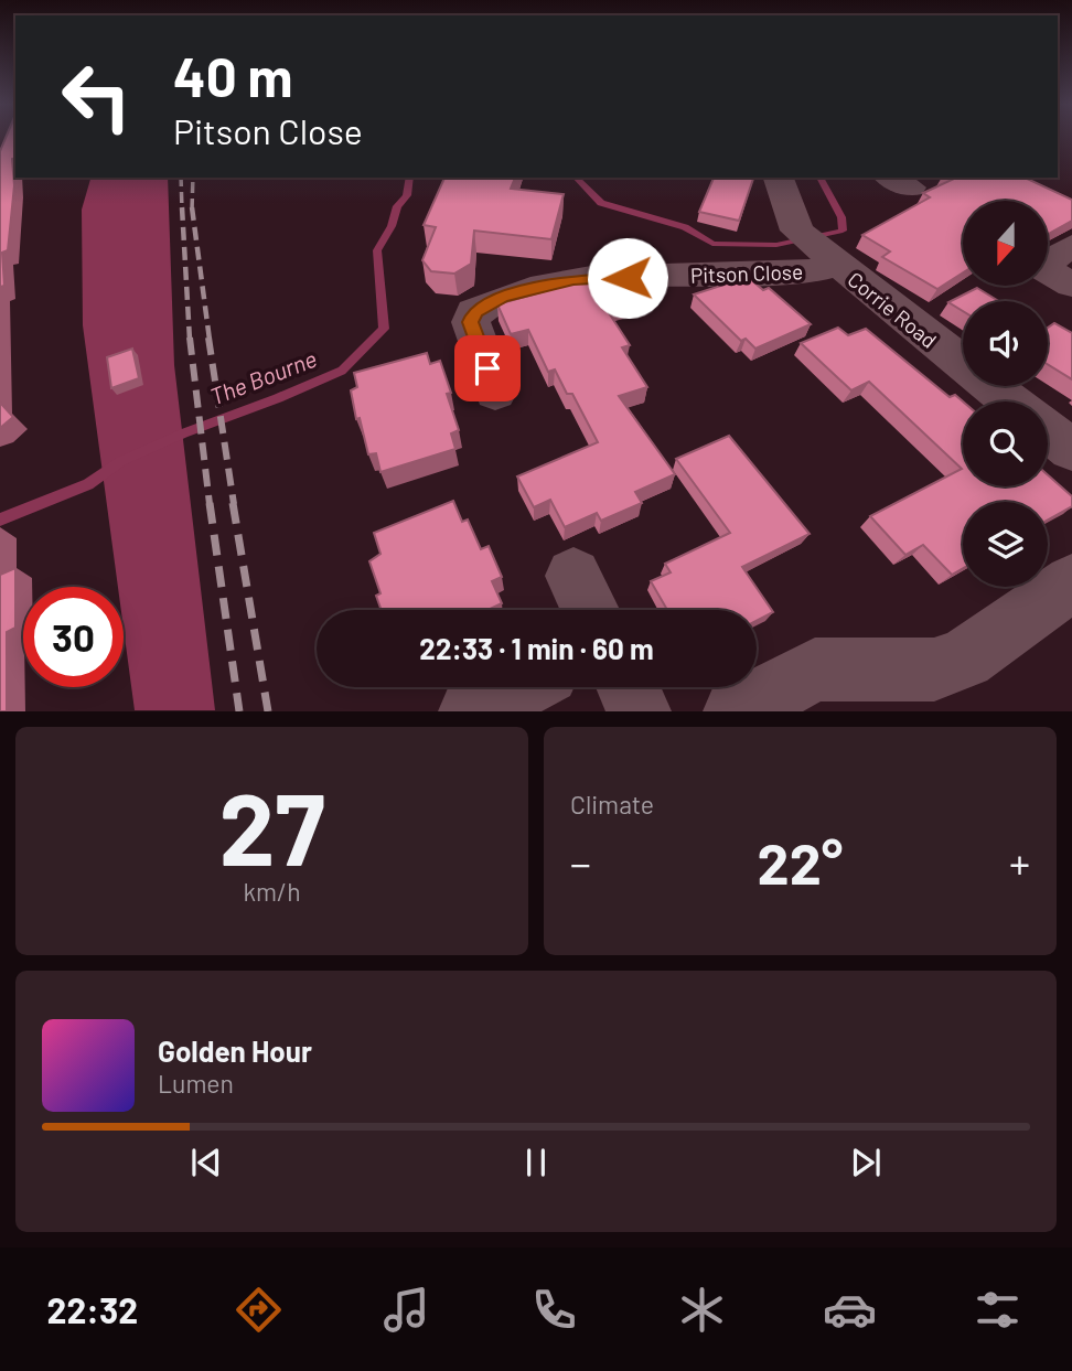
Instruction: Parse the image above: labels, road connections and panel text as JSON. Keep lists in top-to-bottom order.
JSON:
{
  "streets": {
    "street": ["Pitson Close", "Corrie Road"]
  },
  "crossings": [
    ["Pitson Close", "Corrie Road"]
  ],
  "water": ["The Bourne"],
  "north": "bottom",
  "page": {
    "turn": ["40 m", "Pitson Close"],
    "limit": "30",
    "trip": "22:33 · 1 min · 60 m",
    "tile": [
      ["27", "km/h"],
      "Climate"
    ],
    "heat": ["−", "22°", "+"],
    "song": ["Golden Hour", "Lumen"],
    "tabs": "22:32"
  }
}
